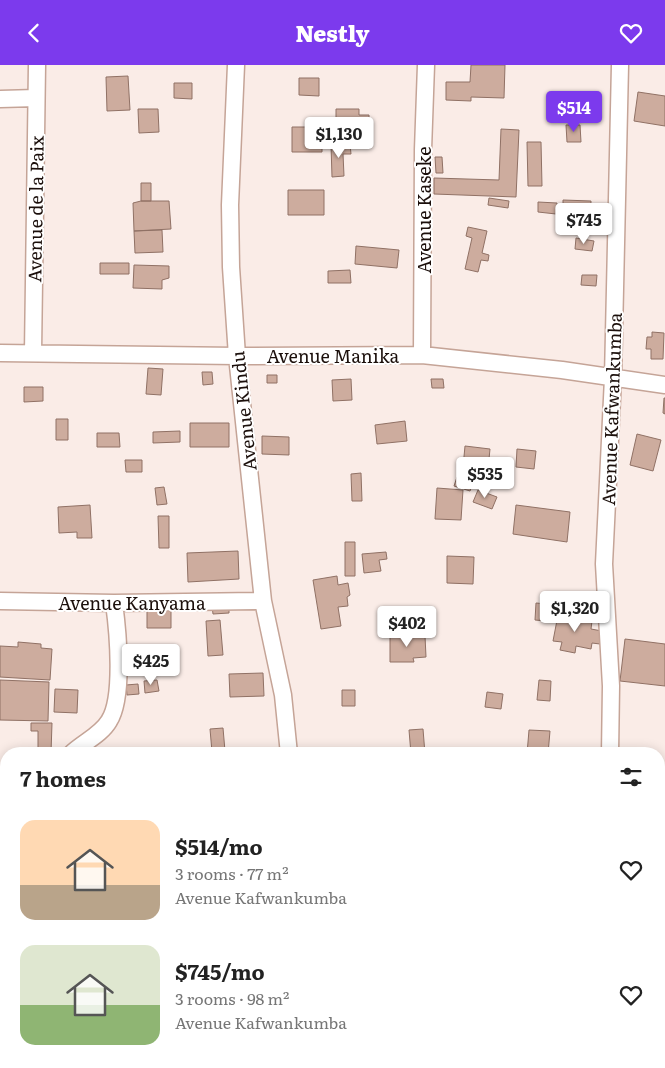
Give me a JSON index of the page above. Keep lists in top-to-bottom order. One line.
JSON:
{"streets":{"street":["Avenue de la Paix","Avenue Kaseke","Avenue Manika","Avenue Kafwankumba","Avenue Kindu","Avenue Kanyama"]},"crossings":[["Avenue de la Paix","Avenue Manika"],["Avenue Kaseke","Avenue Manika"],["Avenue Manika","Avenue Kafwankumba"],["Avenue Manika","Avenue Kindu"],["Avenue Kindu","Avenue Kanyama"]],"page":{"header":"Nestly","price":["$514","$1,130","$745","$535","$1,320","$402","$425"],"heading":"7 homes","list":[{"name":"$514/mo","note":"3 rooms · 77 m² · Avenue Kafwankumba"},{"name":"$745/mo","note":"3 rooms · 98 m² · Avenue Kafwankumba"}]}}
